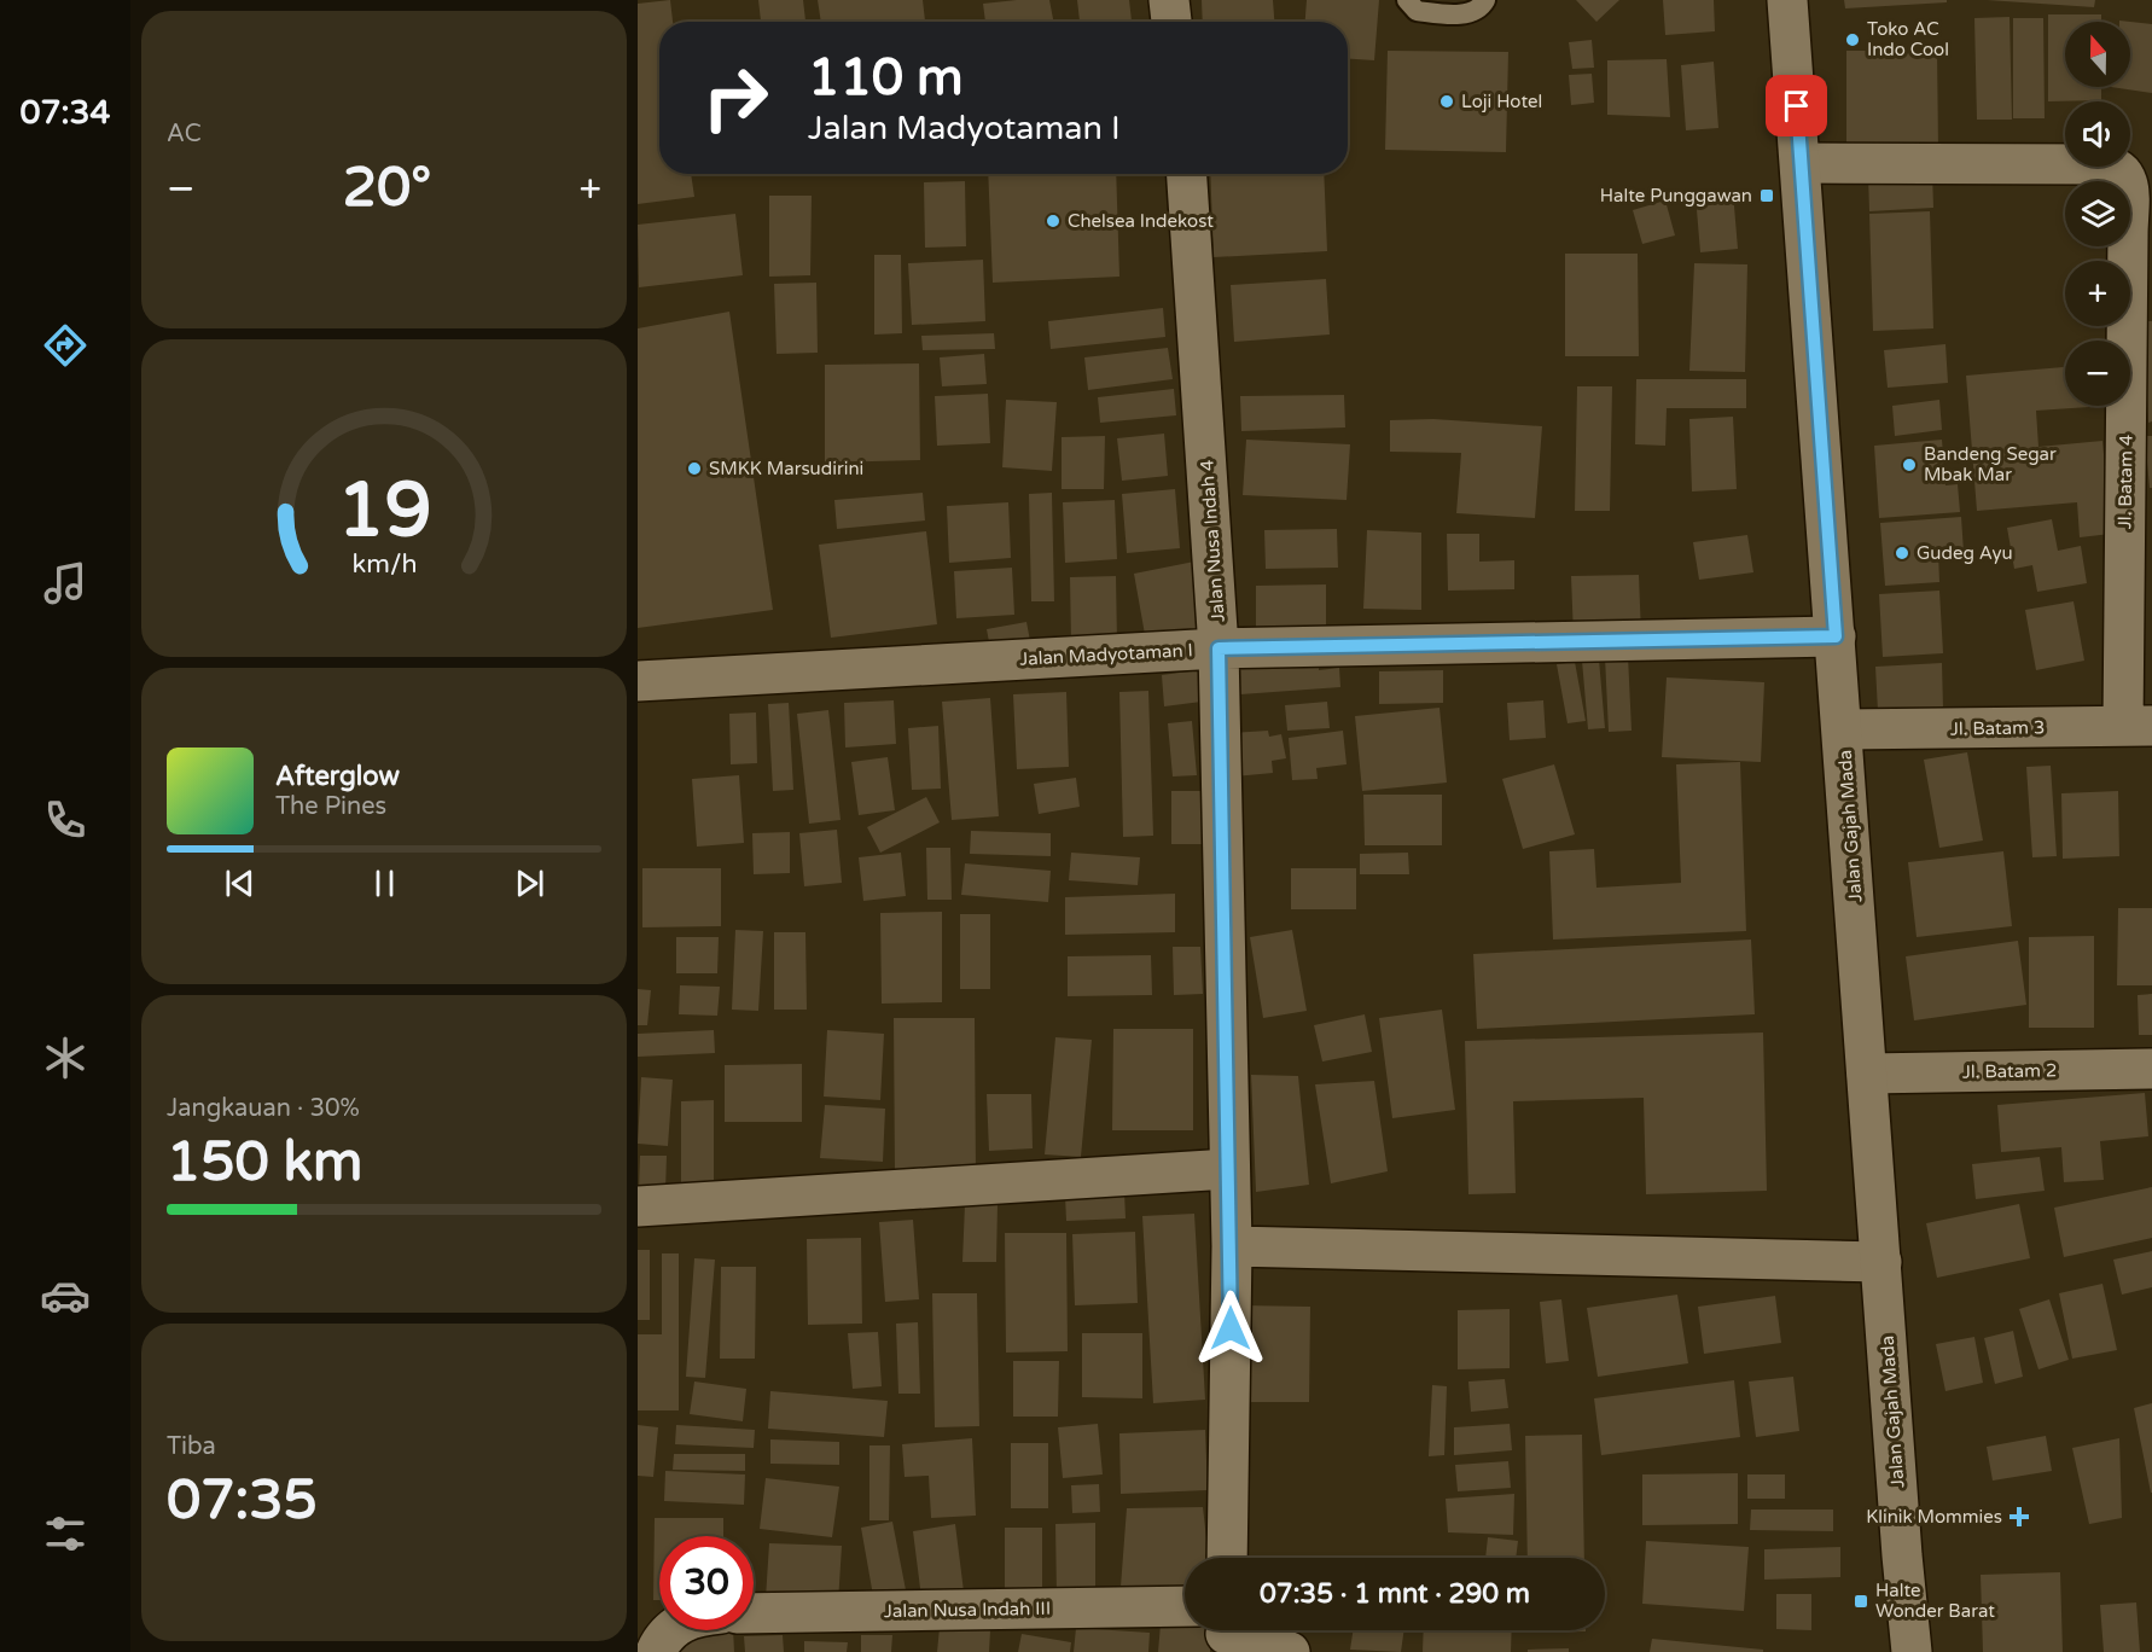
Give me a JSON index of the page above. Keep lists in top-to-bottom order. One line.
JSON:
{"streets":{"street":["Jl. Batam 4","Jalan Nusa Indah 4","Jalan Madyotaman I","Jl. Batam 3","Jalan Gajah Mada","Jl. Batam 2","Jalan Nusa Indah III"]},"crossings":[["Jl. Batam 4","Jl. Batam 3"],["Jl. Batam 4","Jalan Gajah Mada"],["Jalan Nusa Indah 4","Jalan Madyotaman I"],["Jalan Madyotaman I","Jalan Gajah Mada"],["Jl. Batam 3","Jalan Gajah Mada"],["Jalan Gajah Mada","Jl. Batam 2"]],"places":{"other":["Toko AC Indo Cool","Loji Hotel","Chelsea Indekost","Bandeng Segar Mbak Mar","SMKK Marsudirini","Gudeg Ayu"],"transit":["Halte Punggawan","Halte Wonder Barat"],"health":["Klinik Mommies"]},"north":"top","page":{"tabs":"07:34","tile":["AC",["Jangkauan · 30%","150 km"],["Tiba","07:35"]],"map_buttons":["+","−"],"turn":["110 m","Jalan Madyotaman I"],"heat":["−","20°","+"],"song":["Afterglow","The Pines"],"limit":"30","trip":"07:35 · 1 mnt · 290 m","gauge":["19","km/h"]}}
